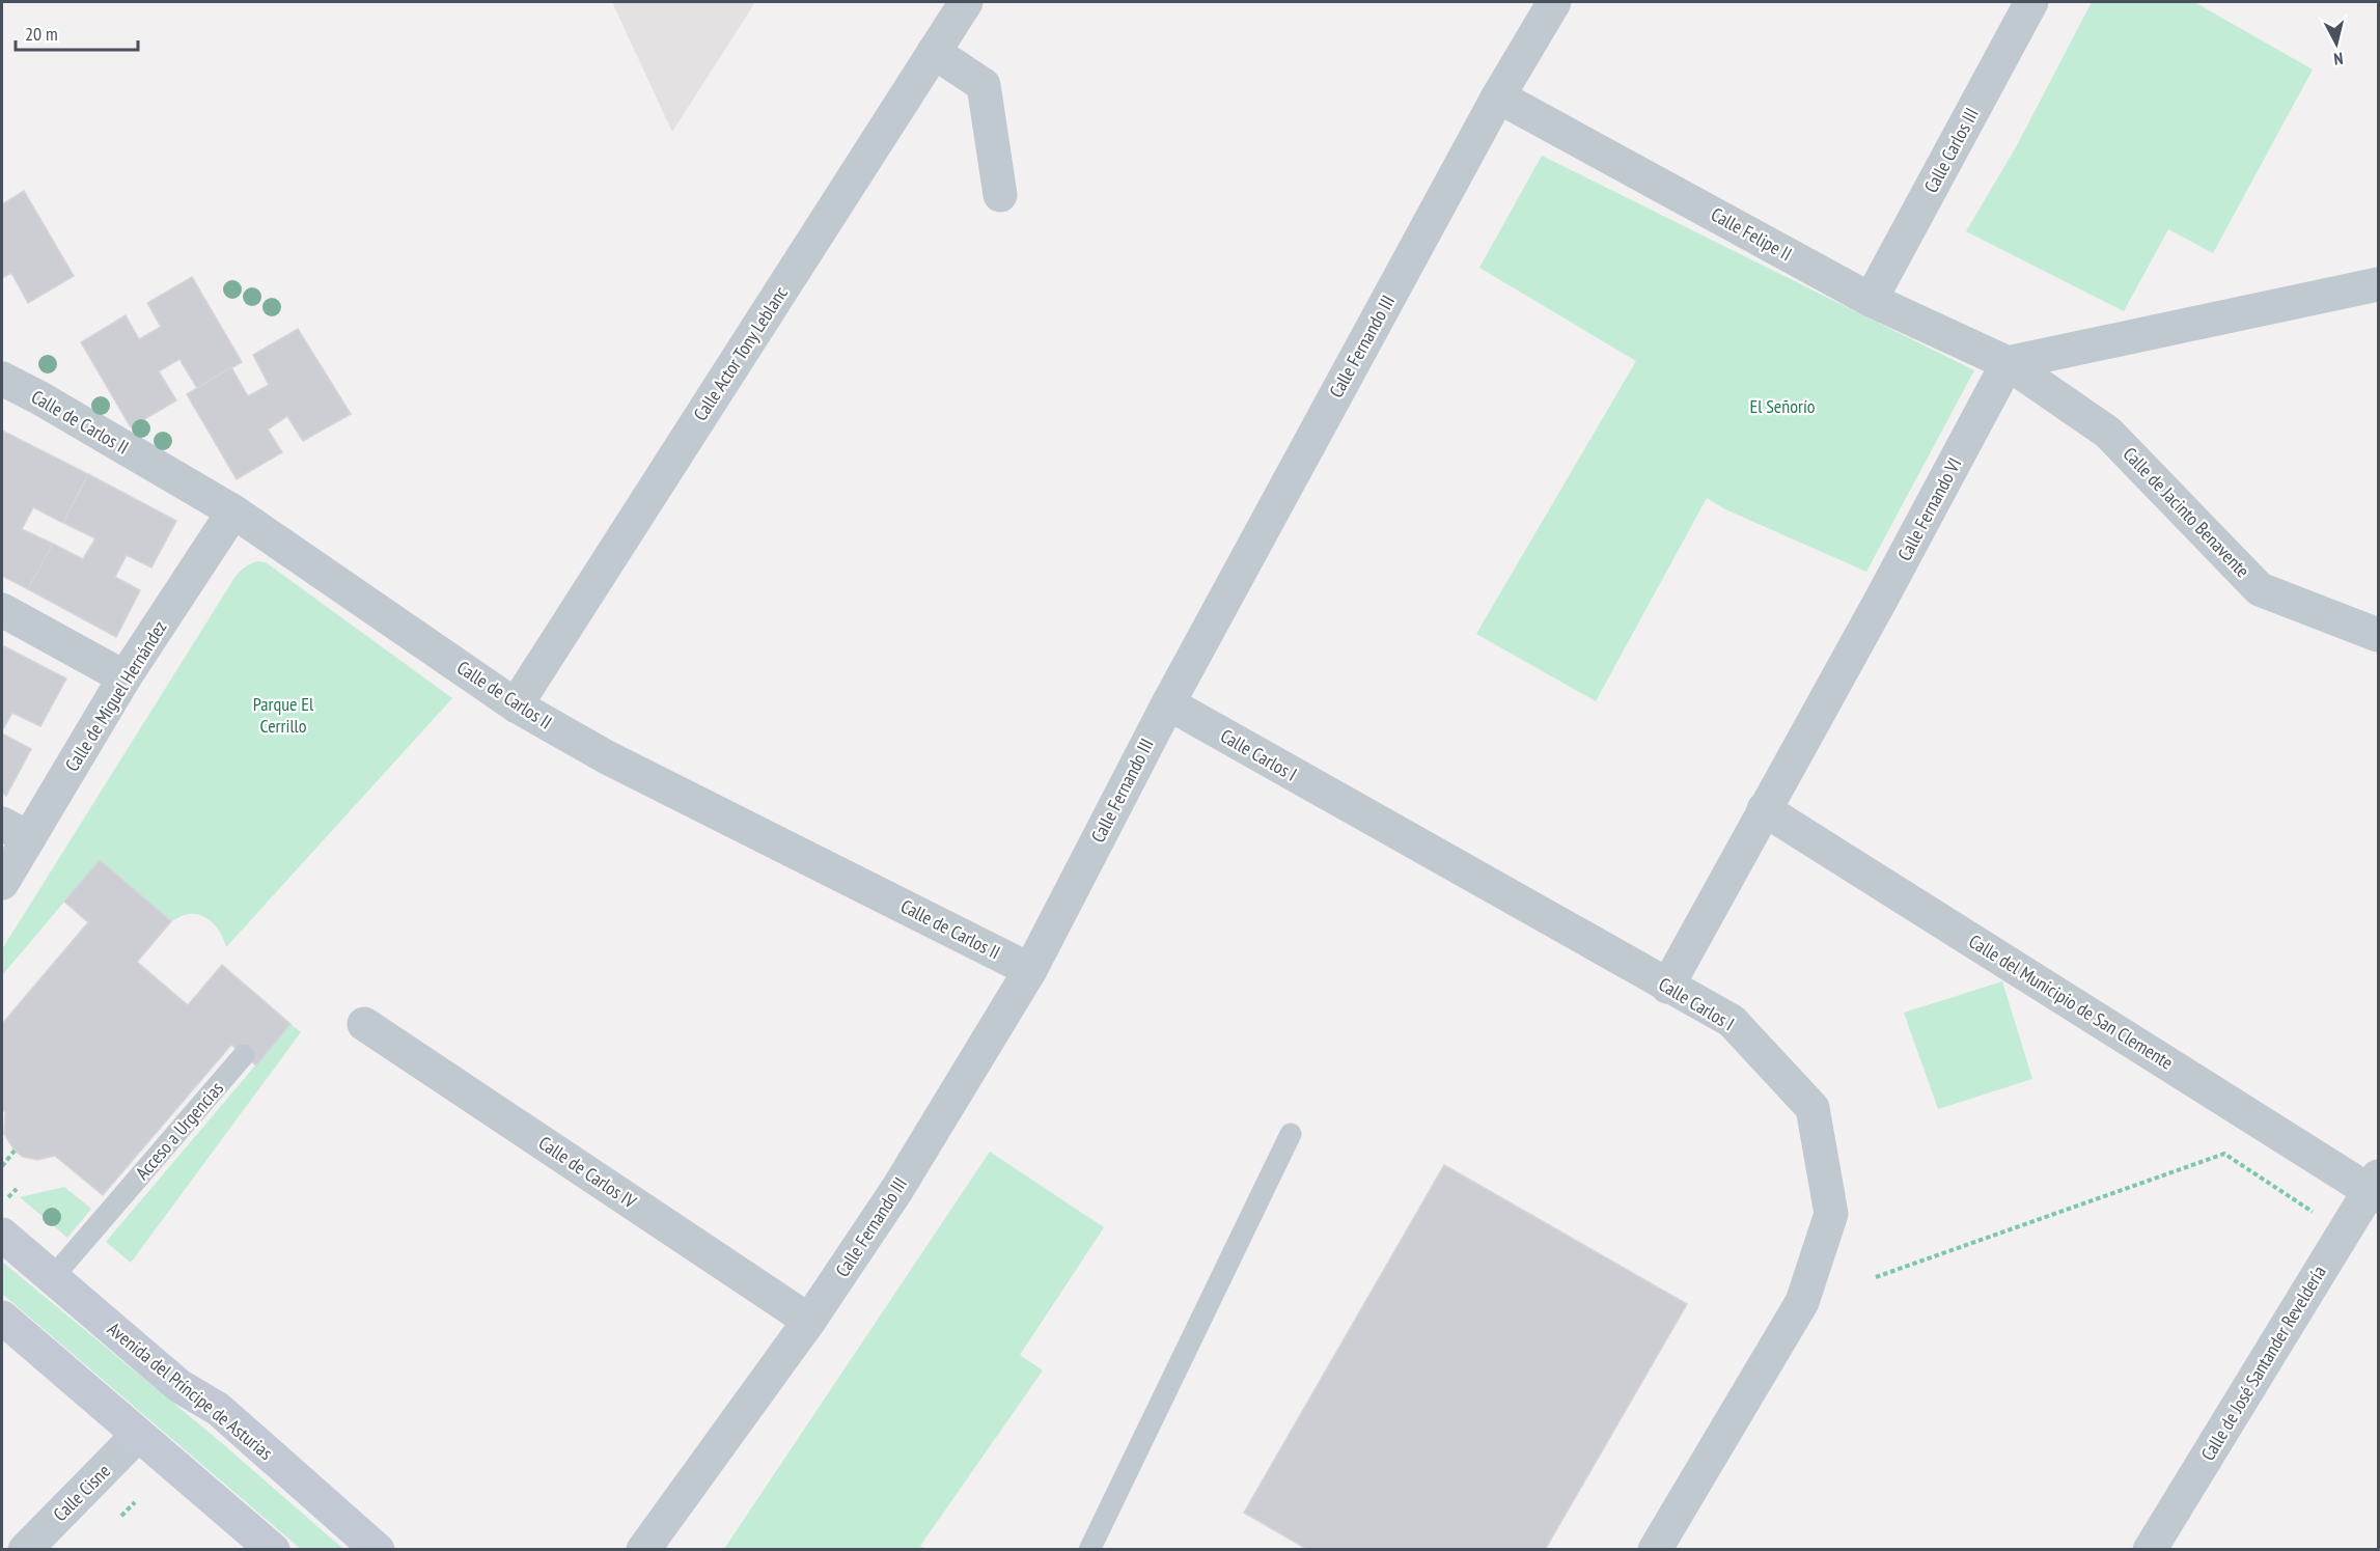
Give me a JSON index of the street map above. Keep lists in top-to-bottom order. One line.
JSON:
{"streets":{"street":["Calle Carlos III","Calle Felipe II","Calle Fernando III","Calle Actor Tony Leblanc","Calle de Carlos II","Calle Fernando VI","Calle de Jacinto Benavente","Calle de Miguel Hernández","Calle Carlos I","Calle del Municipio de San Clemente","Calle de Carlos IV","Calle de José Santander Reveldería","Avenida del Príncipe de Asturias","Calle Cisne"],"lane":["Acceso a Urgencias"]},"crossings":[["Calle Carlos III","Calle Felipe II"],["Calle Felipe II","Calle Fernando III"],["Calle Felipe II","Calle Fernando VI"],["Calle Felipe II","Calle de Jacinto Benavente"],["Calle Fernando III","Calle de Carlos II"],["Calle Fernando III","Calle Carlos I"],["Calle Fernando III","Calle de Carlos IV"],["Calle Actor Tony Leblanc","Calle de Carlos II"],["Calle de Carlos II","Calle de Miguel Hernández"],["Calle Fernando VI","Calle de Jacinto Benavente"],["Calle Fernando VI","Calle Carlos I"],["Calle Fernando VI","Calle del Municipio de San Clemente"],["Calle del Municipio de San Clemente","Calle de José Santander Reveldería"],["Acceso a Urgencias","Avenida del Príncipe de Asturias"]],"parks":["El Señorío","Parque El Cerrillo"],"scale_bar":"20 m","north":"bottom"}
